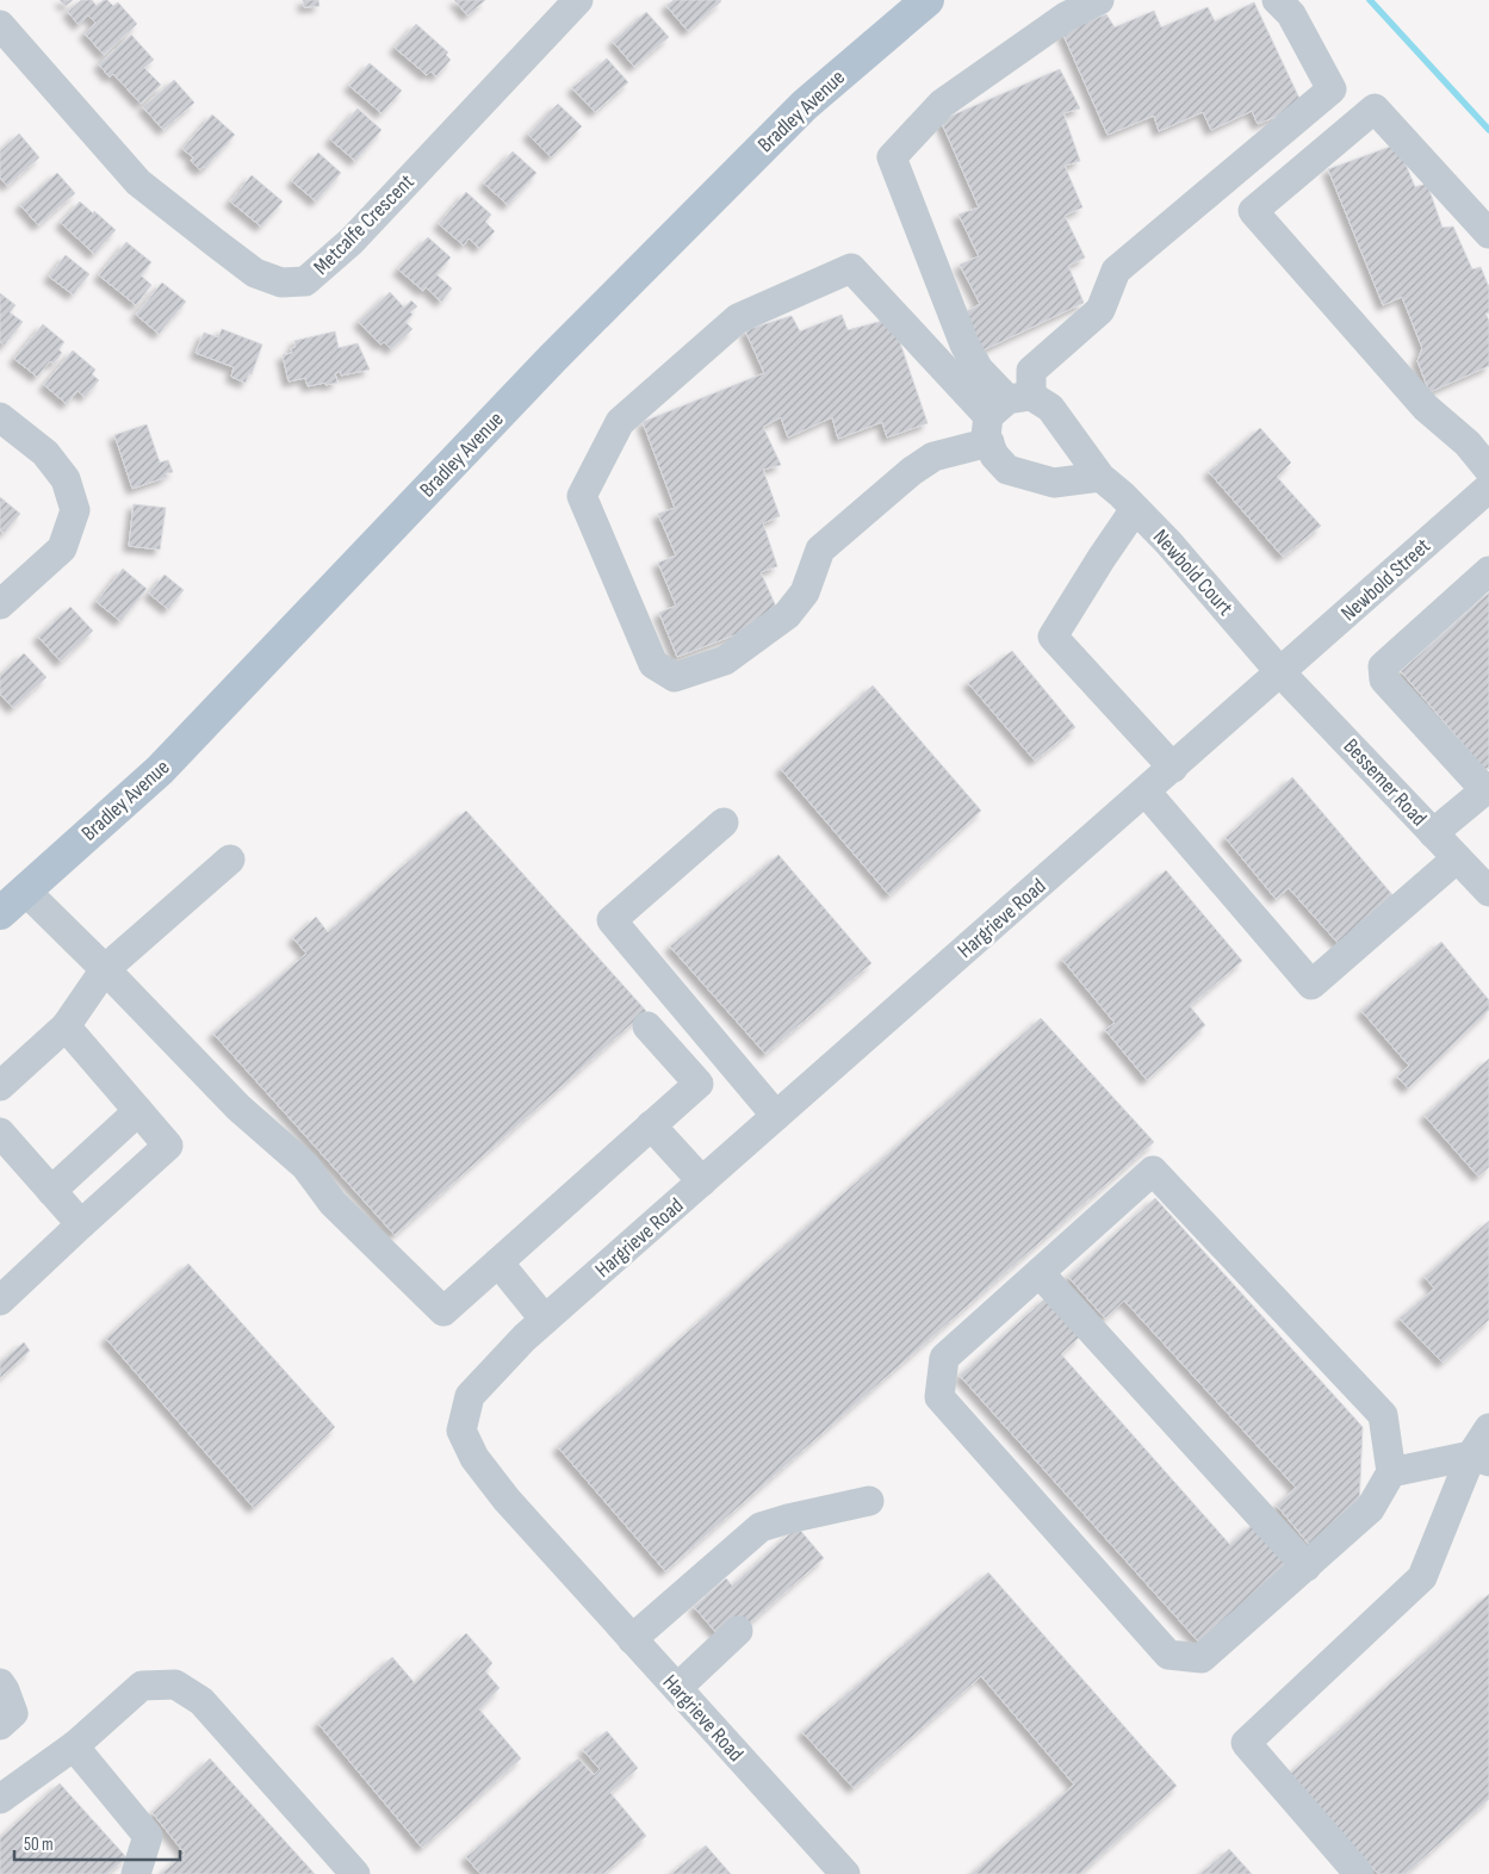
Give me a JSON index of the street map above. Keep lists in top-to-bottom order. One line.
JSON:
{"streets":{"main road":["Bradley Avenue"],"street":["Metcalfe Crescent","Newbold Court","Newbold Street","Bessemer Road","Hargrieve Road"]},"crossings":[["Newbold Court","Newbold Street"],["Newbold Court","Bessemer Road"],["Newbold Court","Hargrieve Road"],["Newbold Street","Bessemer Road"],["Newbold Street","Hargrieve Road"],["Bessemer Road","Hargrieve Road"]],"scale_bar":"50 m"}
